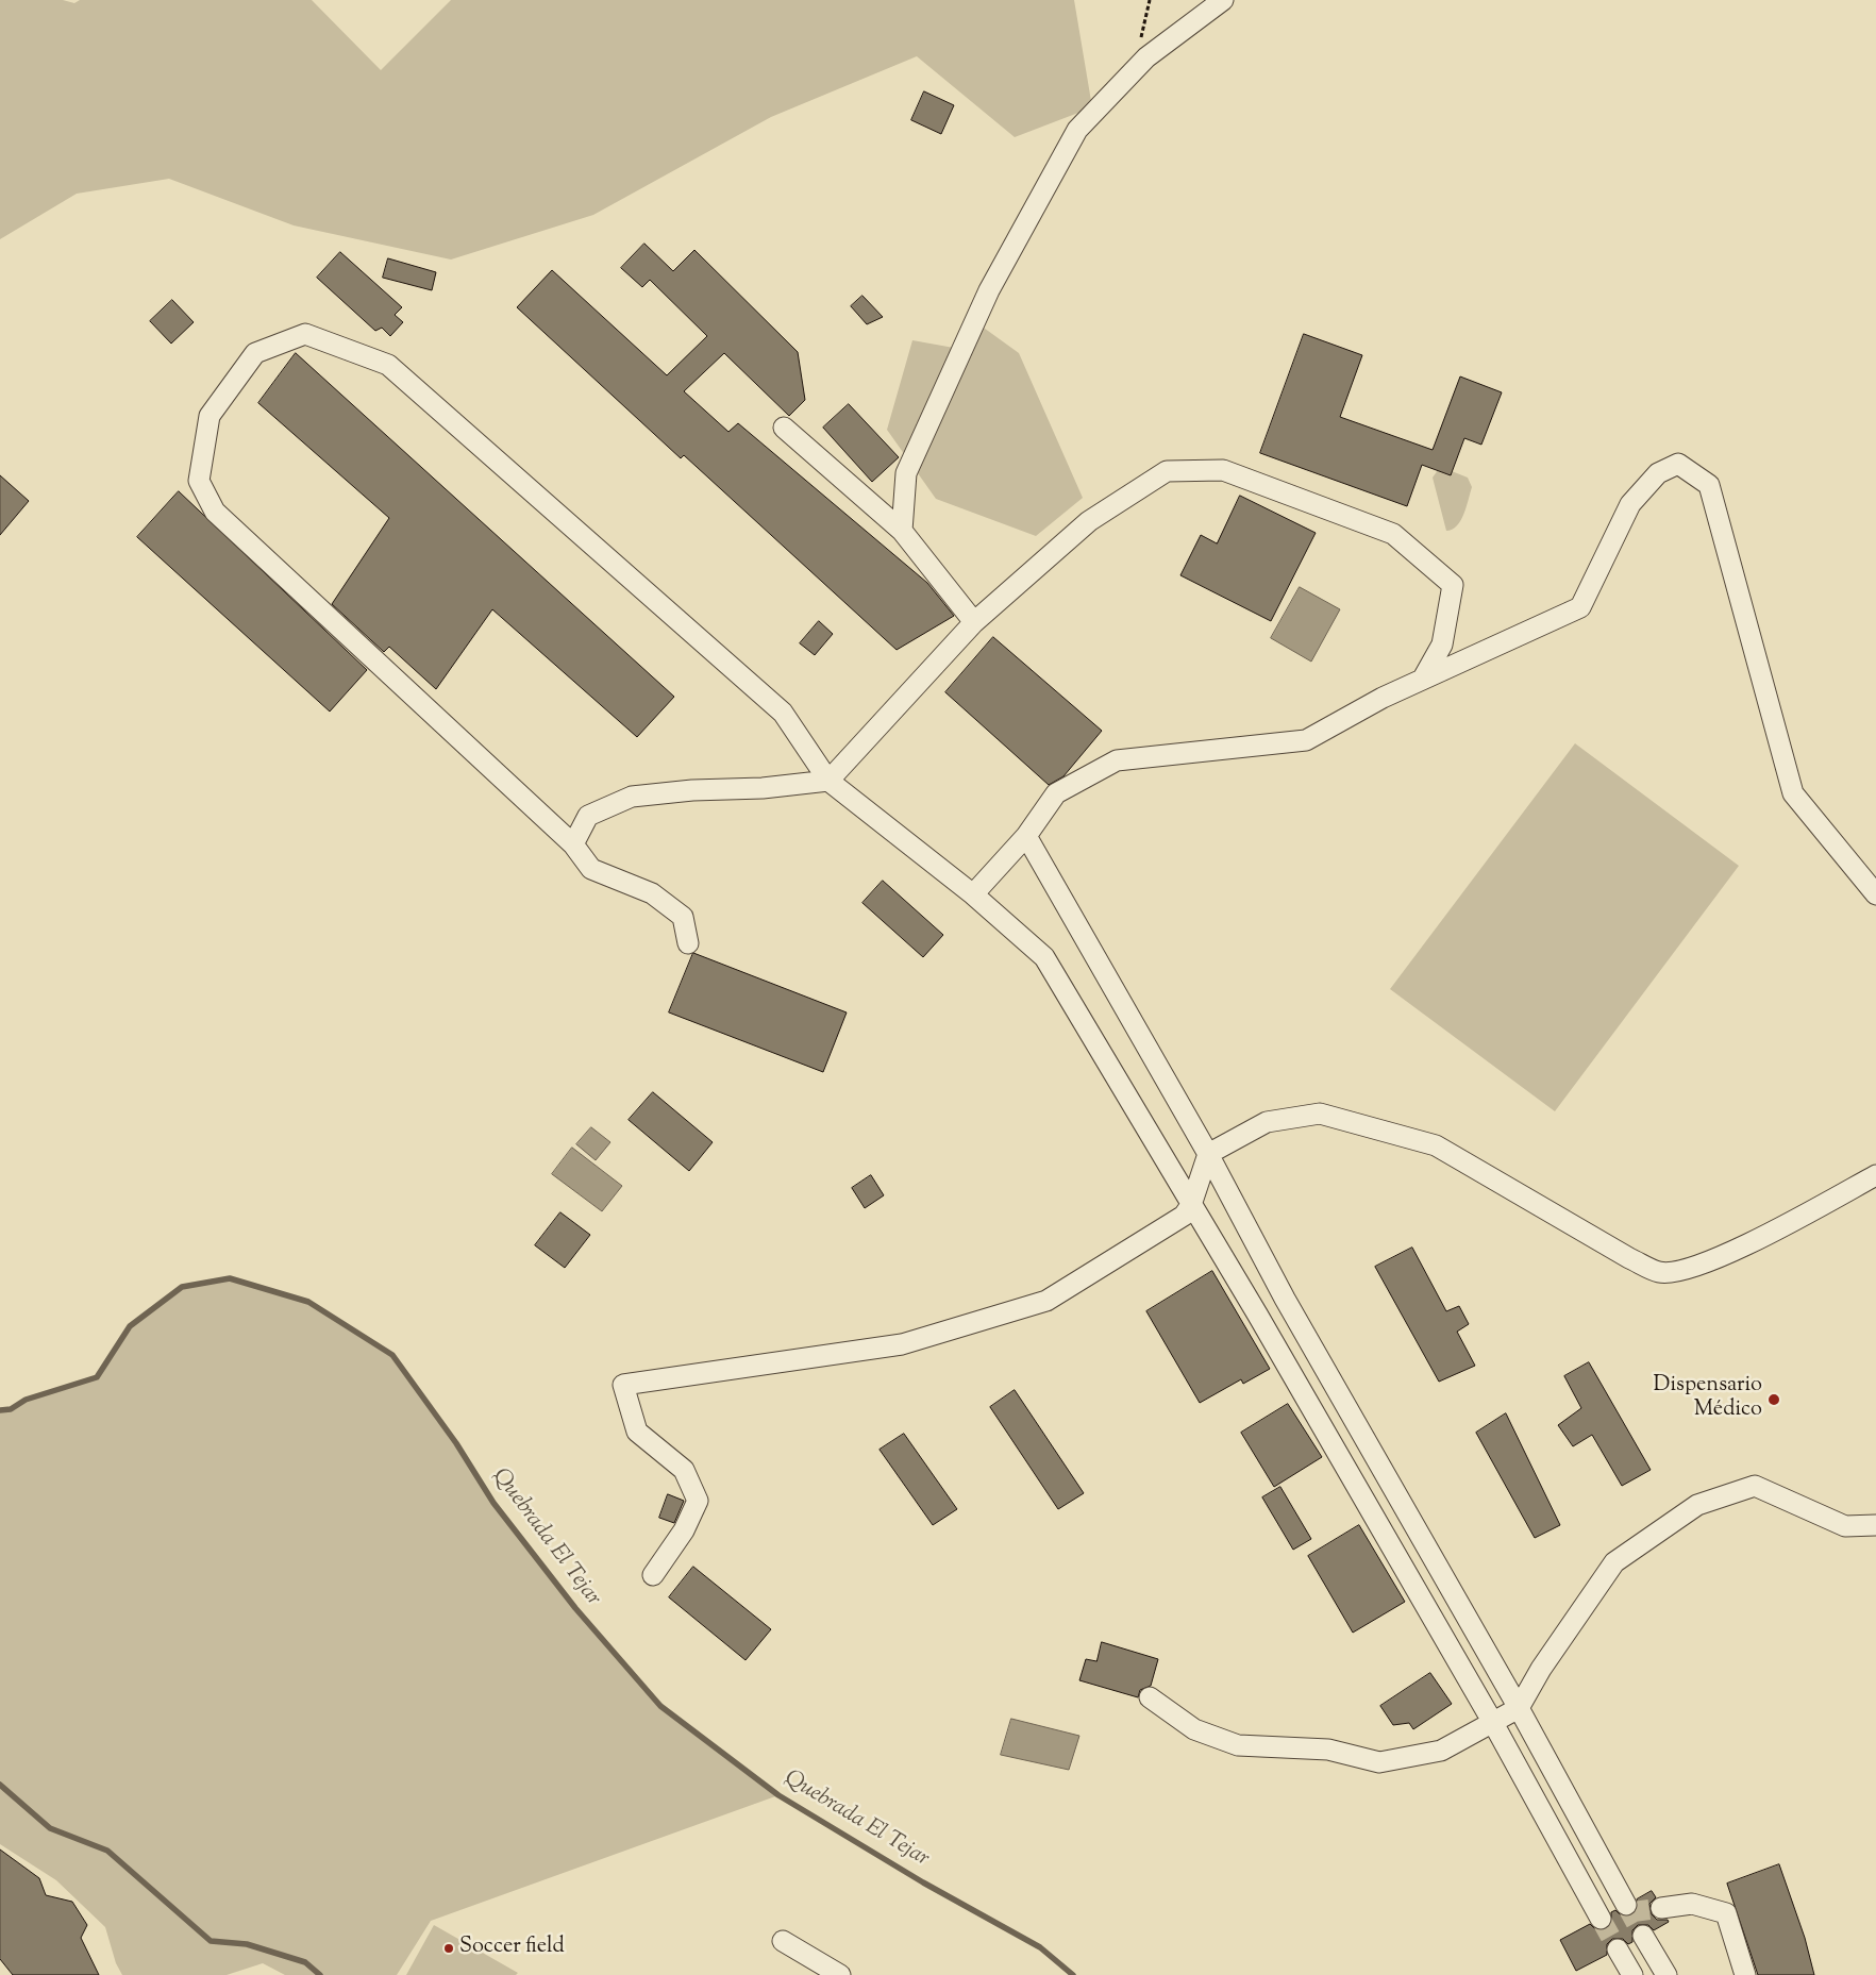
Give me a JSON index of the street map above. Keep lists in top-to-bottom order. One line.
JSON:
{"water":["Quebrada El Tejar"],"places":["Dispensario Médico","Soccer field"]}
